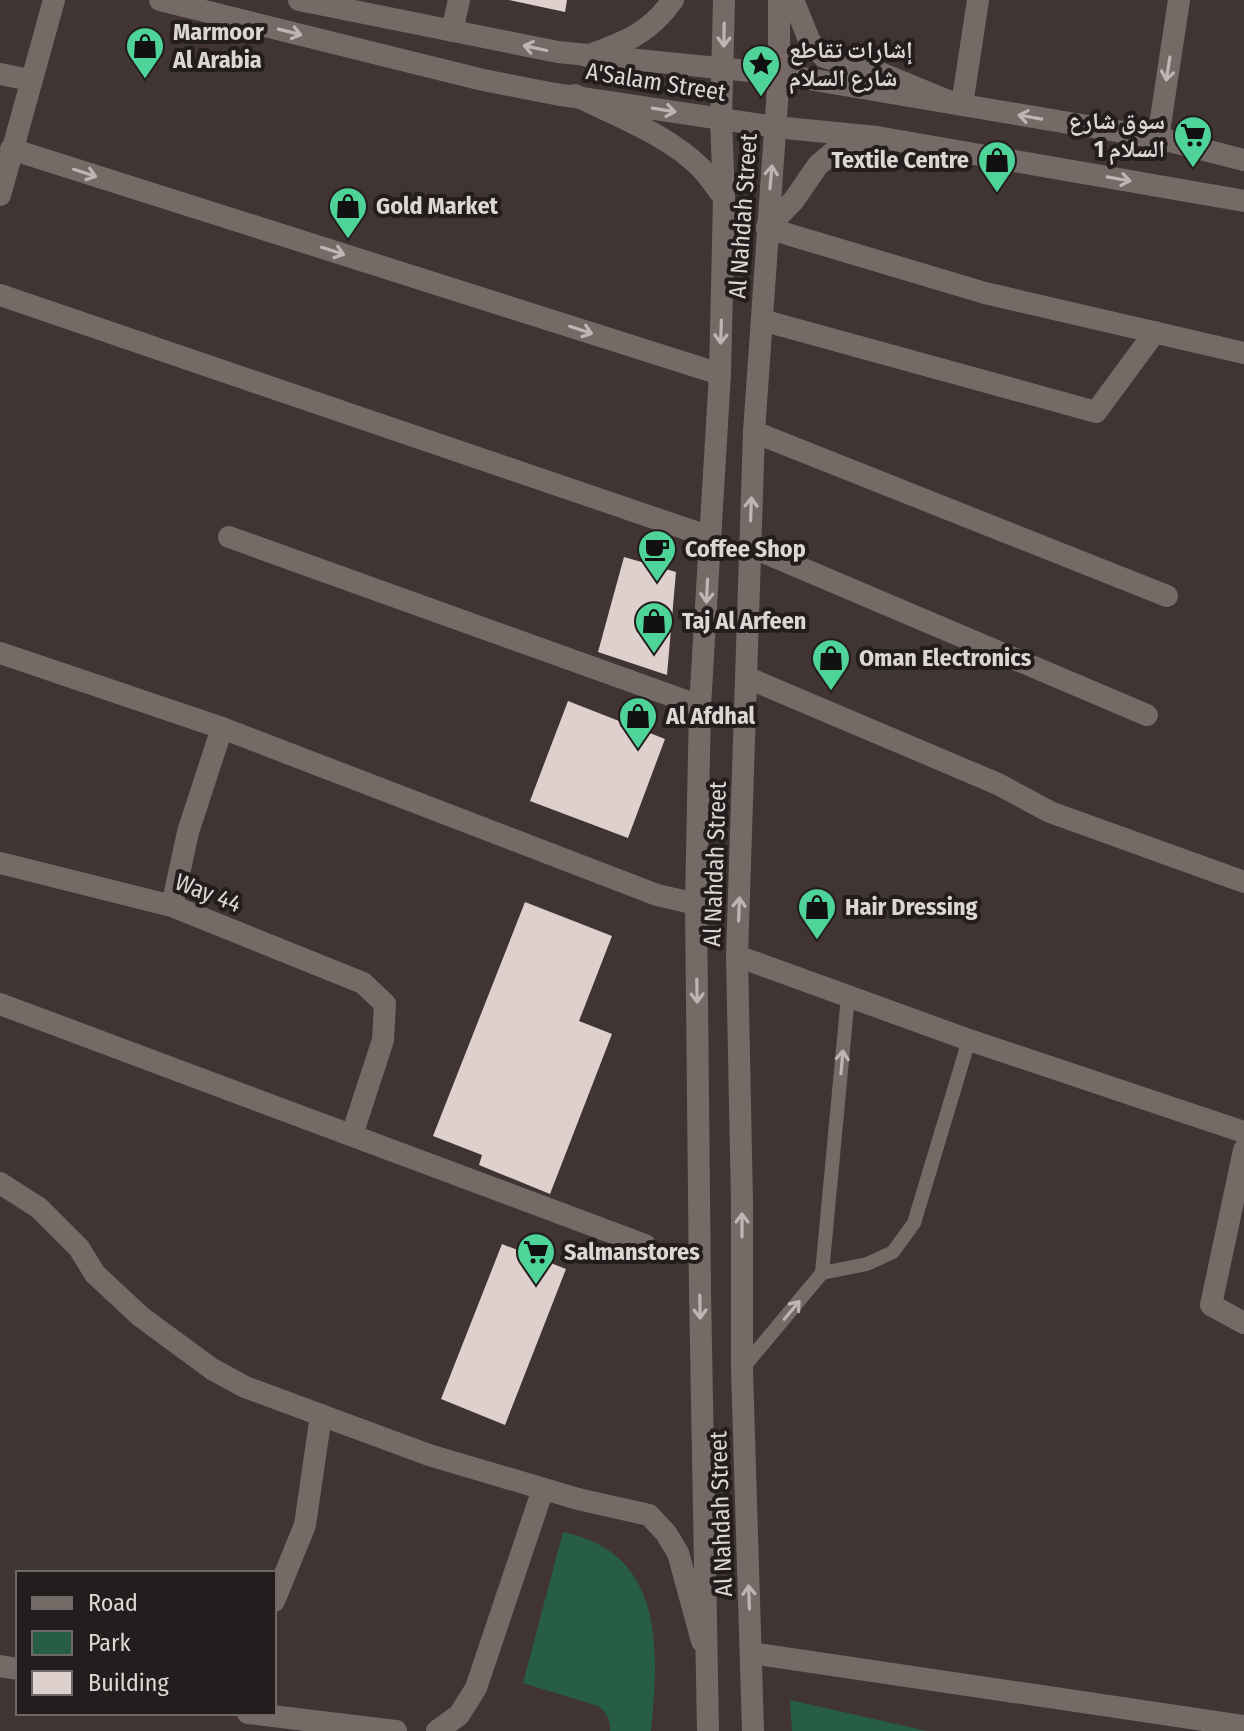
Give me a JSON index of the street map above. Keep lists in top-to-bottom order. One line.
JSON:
{"streets":{"street":["A'Salam Street","Al Nahdah Street","Way 44"]},"crossings":[["A'Salam Street","Al Nahdah Street"]],"places":{"shop":["Marmoor Al Arabia","Textile Centre","Gold Market","Taj Al Arfeen","Oman Electronics","Al Afdhal","Hair Dressing"],"place":["إشارات تقاطع شارع السلام"],"supermarket":["سوق شارع السلام 1","Salmanstores"],"cafe":["Coffee Shop"]},"legend":["Road","Park","Building"]}
